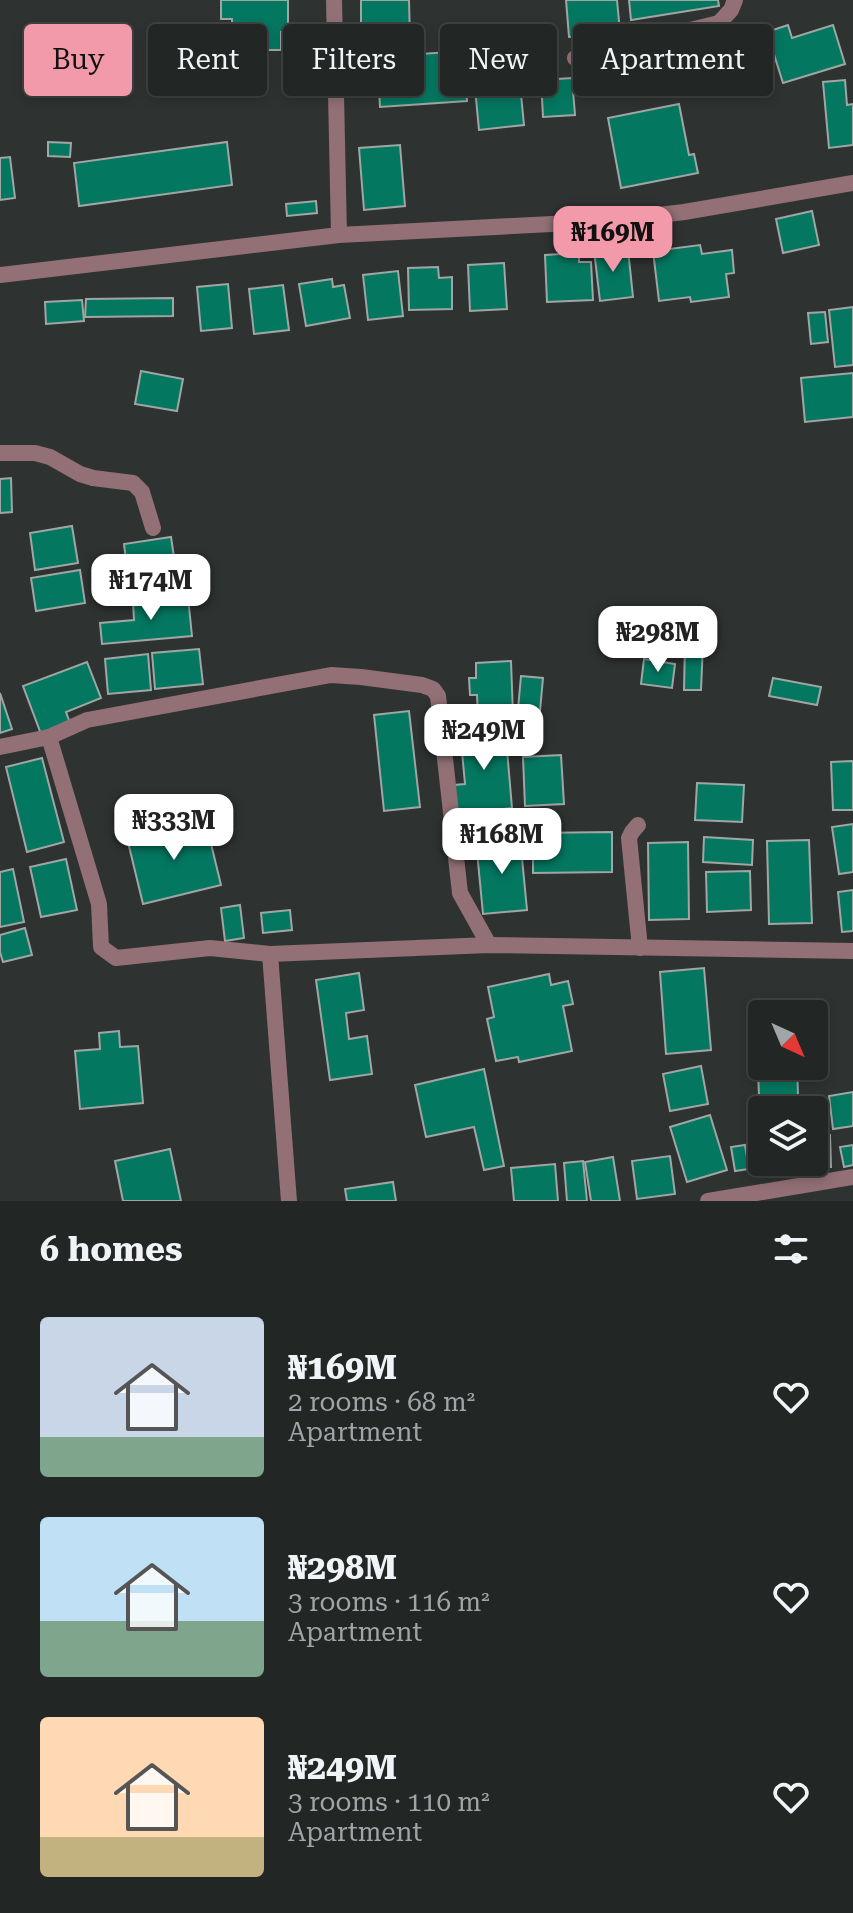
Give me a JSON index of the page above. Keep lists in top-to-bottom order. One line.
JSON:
{"north":"bottom right","page":{"chip":["Buy","Rent","Filters","New","Apartment"],"price":["₦169M","₦174M","₦298M","₦249M","₦333M","₦168M"],"heading":"6 homes","list":[{"name":"₦169M","note":"2 rooms · 68 m² · Apartment"},{"name":"₦298M","note":"3 rooms · 116 m² · Apartment"},{"name":"₦249M","note":"3 rooms · 110 m² · Apartment"}]}}
